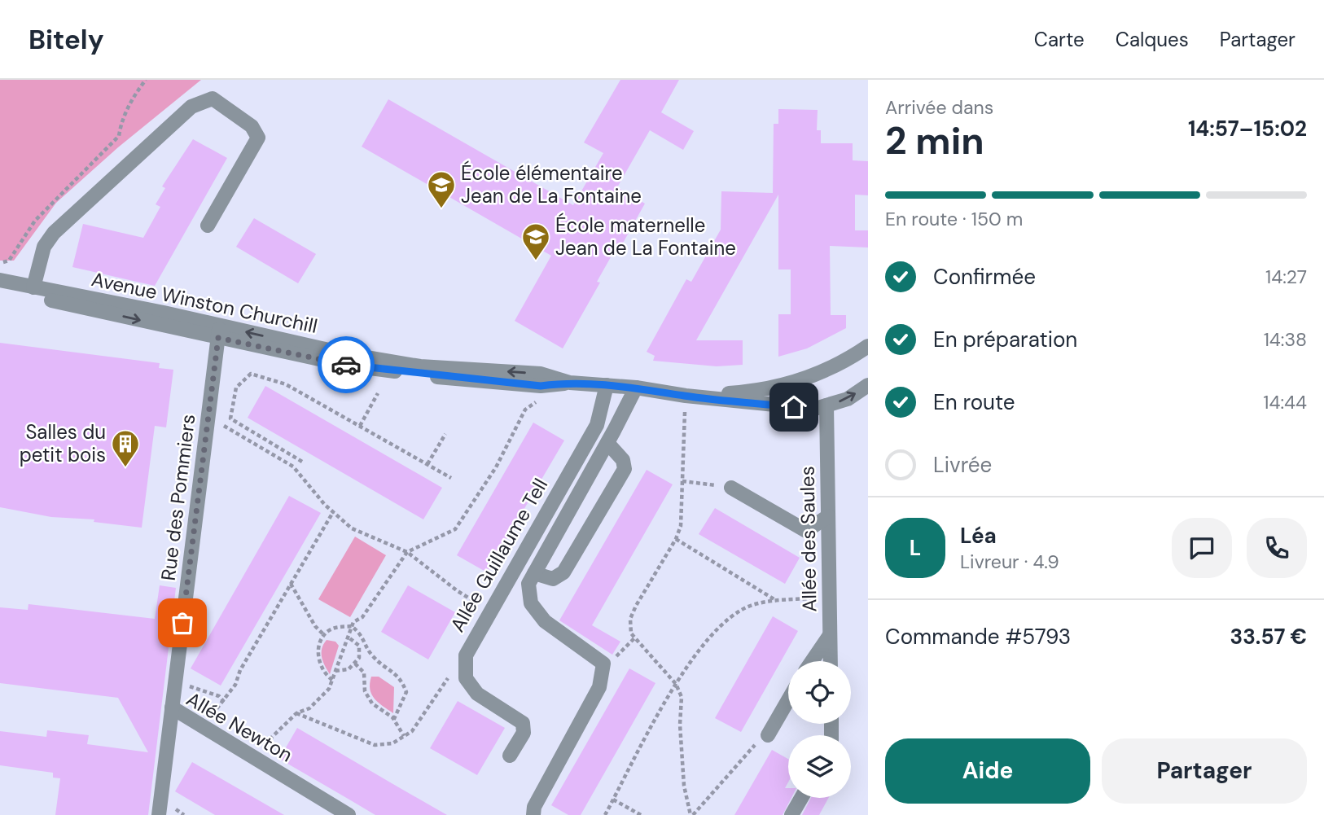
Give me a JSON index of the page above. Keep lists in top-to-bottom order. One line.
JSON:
{"streets":{"street":["Avenue Winston Churchill","Rue des Pommiers","Allée des Saules","Allée Guillaume Tell","Allée Newton"]},"crossings":[["Avenue Winston Churchill","Rue des Pommiers"],["Avenue Winston Churchill","Allée des Saules"],["Avenue Winston Churchill","Allée Guillaume Tell"],["Rue des Pommiers","Allée Newton"]],"places":{"school or university":["École élémentaire Jean de La Fontaine","École maternelle Jean de La Fontaine"],"building":["Salles du petit bois"]},"page":{"header":"Bitely","nav":["Carte","Calques","Partager"],"heading":["2 min","Arrivée dans","14:57–15:02"],"panel":["Léa","Livreur · 4.9","Commande #5793","33.57 €"],"bar":"En route · 150 m","list":[["Confirmée","14:27"],["En préparation","14:38"],["En route","14:44"],"Livrée"],"round":"L","buttons":["Aide","Partager"]}}
